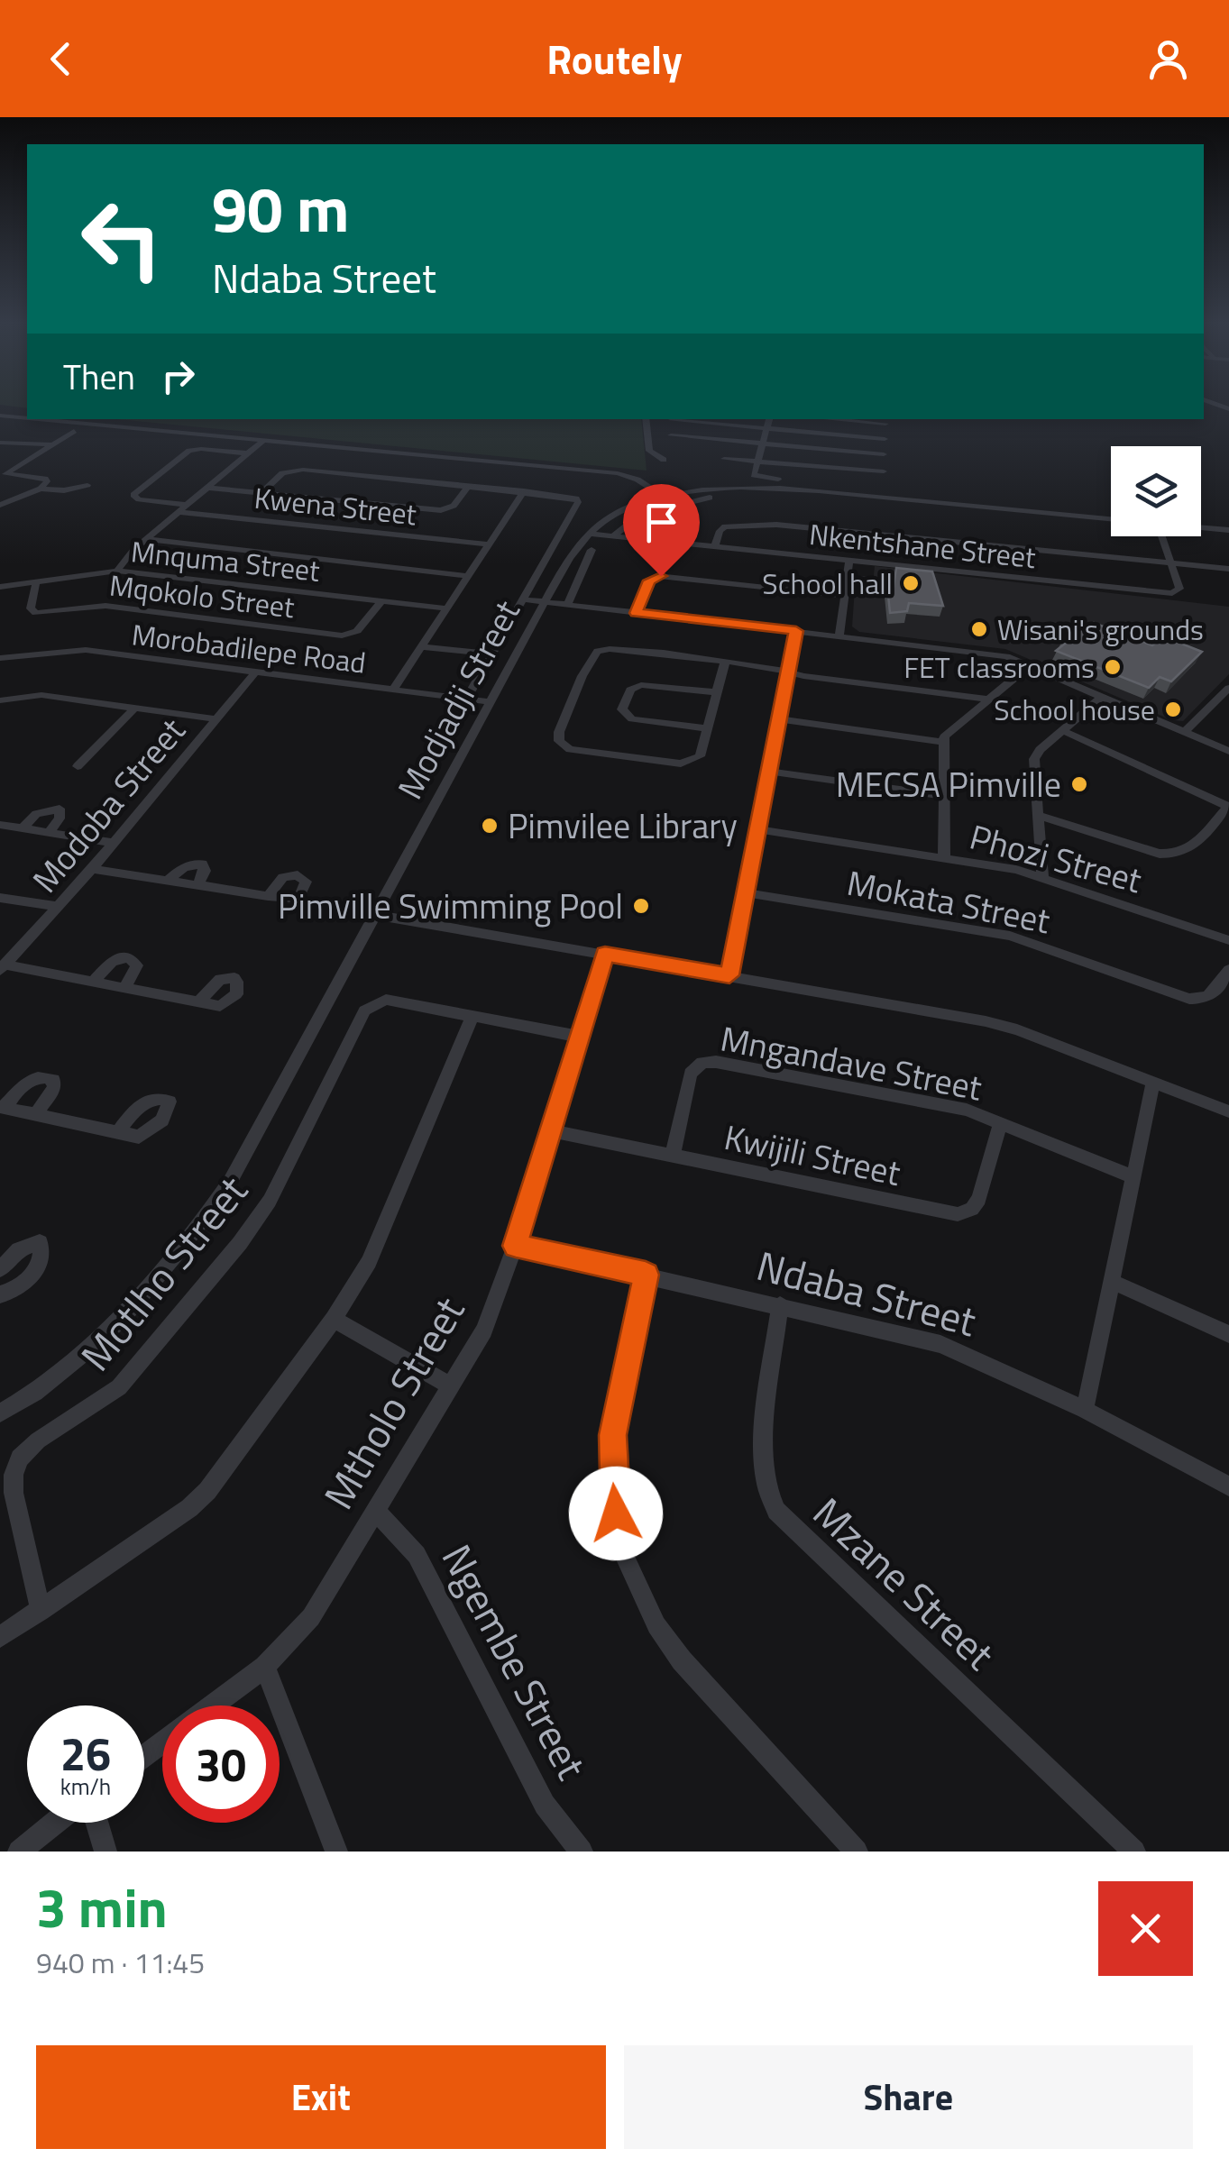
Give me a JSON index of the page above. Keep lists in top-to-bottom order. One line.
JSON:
{"streets":{"street":["Kwena Street","Nkentshane Street","Mnquma Street","Mqokolo Street","Morobadilepe Road","Modjadji Street","Modoba Street","Phozi Street","Mokata Street","Mngandave Street","Kwijili Street","Motlho Street","Ndaba Street","Mtholo Street","Mzane Street","Ngembe Street"]},"crossings":[["Nkentshane Street","Modjadji Street"],["Mnquma Street","Mqokolo Street"],["Morobadilepe Road","Modjadji Street"],["Morobadilepe Road","Modoba Street"],["Mngandave Street","Kwijili Street"],["Kwijili Street","Mtholo Street"],["Motlho Street","Mtholo Street"],["Ndaba Street","Mtholo Street"],["Ndaba Street","Mzane Street"],["Mtholo Street","Ngembe Street"]],"places":["School hall","Wisani's grounds","FET classrooms","School house","MECSA Pimville","Pimvilee Library","Pimville Swimming Pool"],"page":{"header":"Routely","turn":["90 m","Ndaba Street"],"then":"Then","speed":"26 km/h","limit":"30","heading":["3 min","940 m · 11:45"],"buttons":["Exit","Share"]}}
